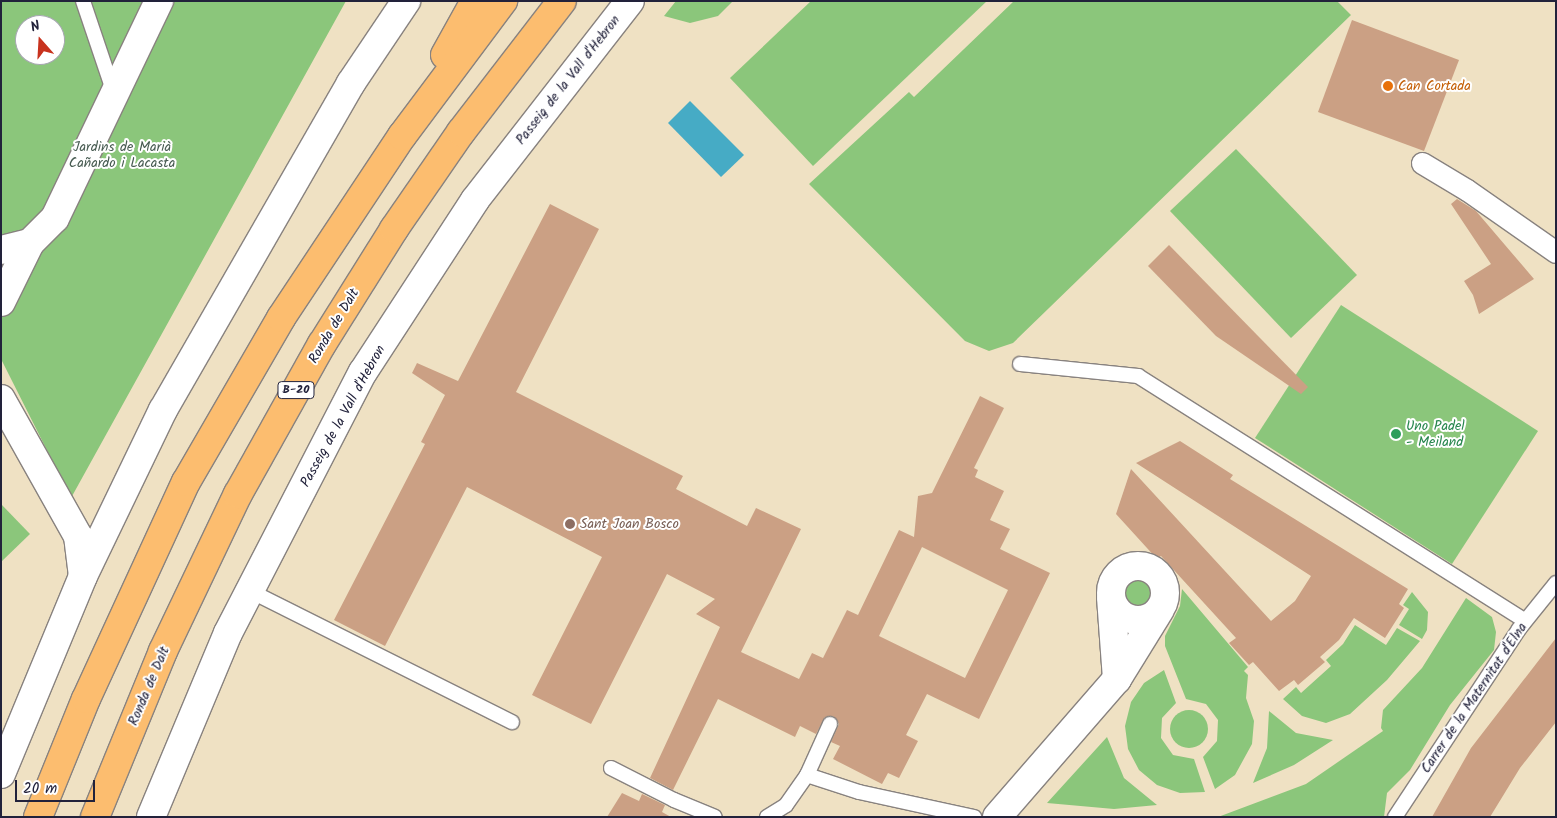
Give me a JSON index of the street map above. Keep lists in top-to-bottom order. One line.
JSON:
{"streets":{"highway":["Ronda de Dalt","B-20"],"street":["Passeig de la Vall d'Hebron"],"lane":["Carrer de la Maternitat d'Elna"]},"parks":["Jardins de Marià Cañardo i Lacasta"],"places":["Can Cortada","Uno Padel - Meiland","Sant Joan Bosco"],"scale_bar":"20 m","north":"top"}
